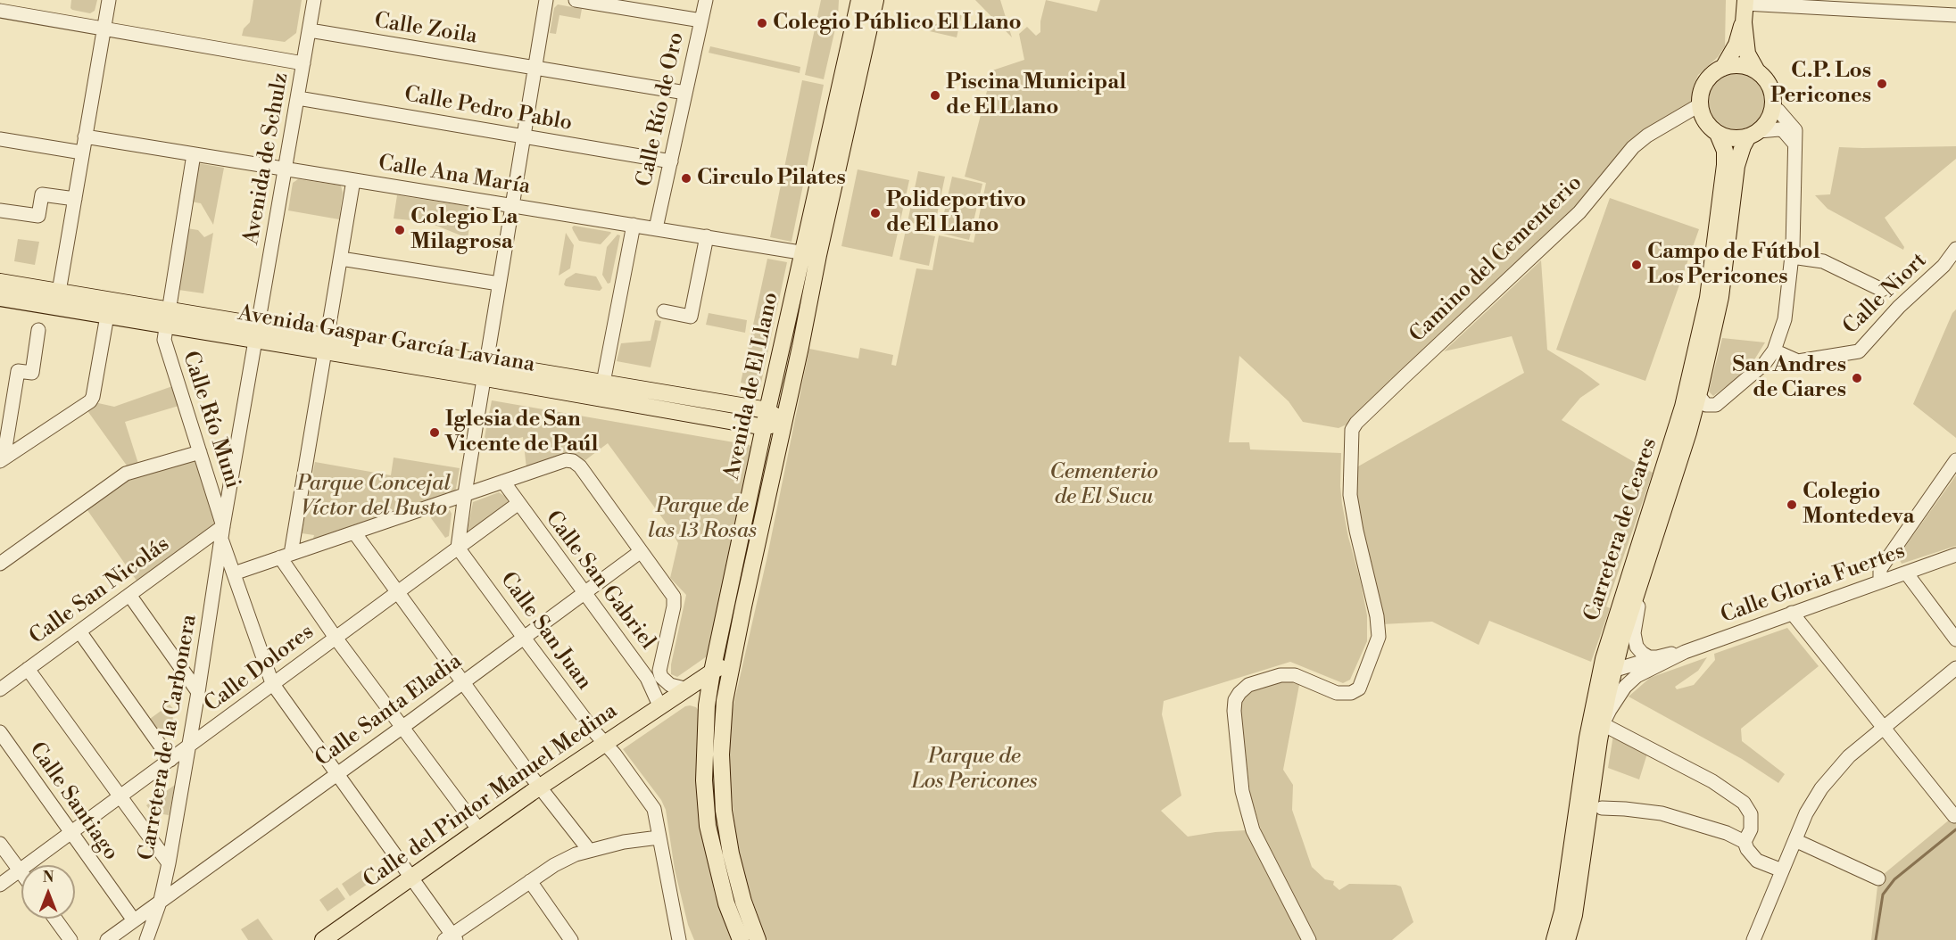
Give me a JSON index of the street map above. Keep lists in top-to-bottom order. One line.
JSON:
{"streets":{"main road":["Avenida Gaspar García Laviana","Avenida de El Llano","Carretera de Ceares","Calle del Pintor Manuel Medina"],"street":["Calle Zoila","Calle Pedro Pablo","Calle Río de Oro","Avenida de Schulz","Calle Ana María","Camino del Cementerio","Calle Niort","Calle Río Muni","Calle San Gabriel","Calle Gloria Fuertes","Calle San Nicolás","Calle San Juan","Calle Dolores","Calle Santa Eladia","Carretera de la Carbonera","Calle Santiago"]},"crossings":[["Calle Zoila","Calle Río de Oro"],["Calle Zoila","Avenida de Schulz"],["Calle Pedro Pablo","Calle Río de Oro"],["Calle Pedro Pablo","Avenida de Schulz"],["Calle Río de Oro","Calle Ana María"],["Avenida de Schulz","Calle Ana María"],["Avenida de Schulz","Avenida Gaspar García Laviana"],["Avenida de Schulz","Calle Río Muni"],["Avenida de Schulz","Calle San Nicolás"],["Avenida de Schulz","Carretera de la Carbonera"],["Calle Ana María","Avenida de El Llano"],["Calle Ana María","Calle Río Muni"],["Camino del Cementerio","Carretera de Ceares"],["Avenida Gaspar García Laviana","Avenida de El Llano"],["Avenida Gaspar García Laviana","Calle Río Muni"],["Avenida de El Llano","Calle del Pintor Manuel Medina"],["Calle Río Muni","Calle San Nicolás"],["Calle Río Muni","Calle Dolores"],["Calle Río Muni","Calle Santa Eladia"],["Calle Río Muni","Carretera de la Carbonera"],["Calle Río Muni","Calle del Pintor Manuel Medina"],["Carretera de Ceares","Calle Gloria Fuertes"],["Calle San Gabriel","Calle Dolores"],["Calle San Gabriel","Calle Santa Eladia"],["Calle San Gabriel","Calle del Pintor Manuel Medina"],["Calle San Nicolás","Carretera de la Carbonera"],["Calle San Juan","Calle Dolores"],["Calle San Juan","Calle Santa Eladia"],["Calle San Juan","Calle del Pintor Manuel Medina"],["Calle Dolores","Carretera de la Carbonera"],["Calle Dolores","Calle Santiago"],["Calle Santa Eladia","Carretera de la Carbonera"],["Calle Santa Eladia","Calle Santiago"]],"parks":["Cementerio de El Sucu","Parque Concejal Víctor del Busto","Parque de las 13 Rosas","Parque de Los Pericones"],"places":["Colegio Público El Llano","C.P. Los Pericones","Piscina Municipal de El Llano","Circulo Pilates","Polideportivo de El Llano","Colegio La Milagrosa","Campo de Fútbol Los Pericones","San Andres de Ciares","Iglesia de San Vicente de Paúl","Colegio Montedeva"],"north":"top"}
